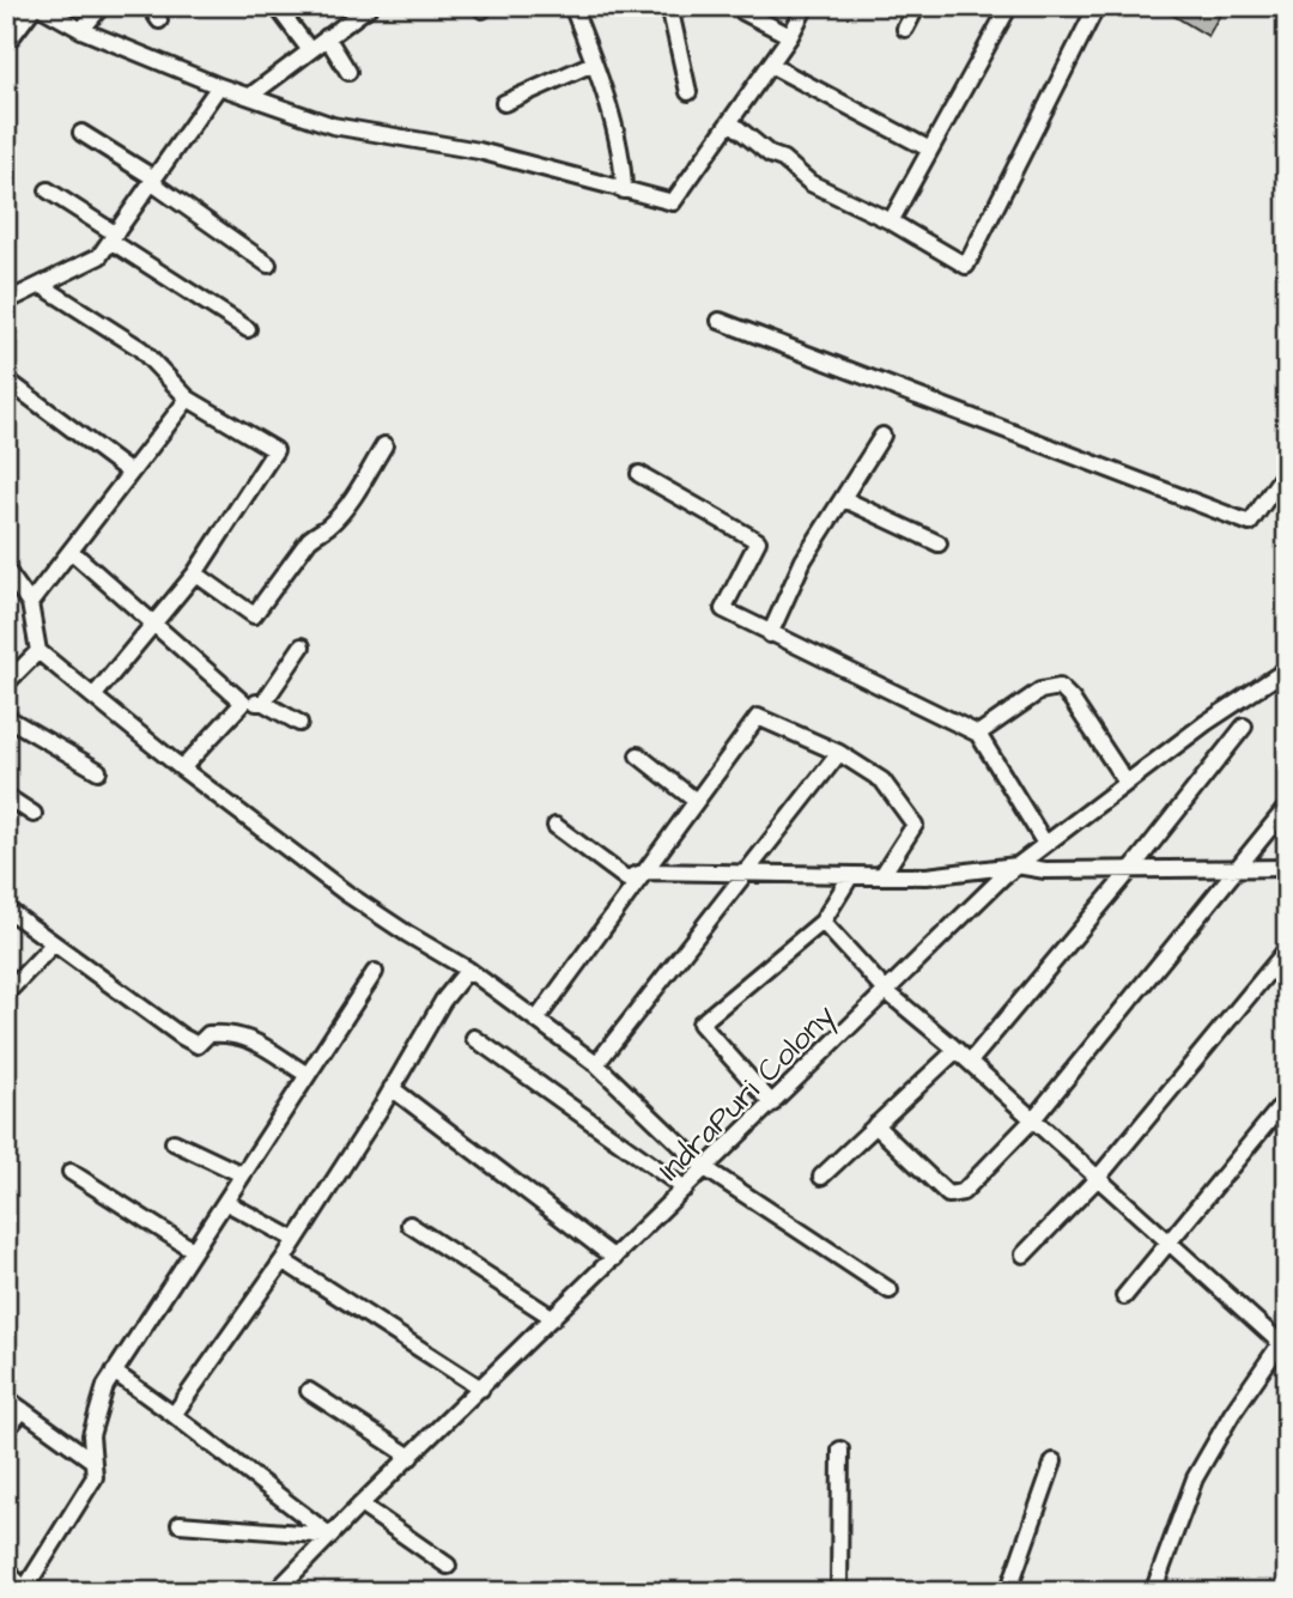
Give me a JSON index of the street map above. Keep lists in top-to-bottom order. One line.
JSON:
{"streets":{"street":["IndraPuri Colony"]}}
